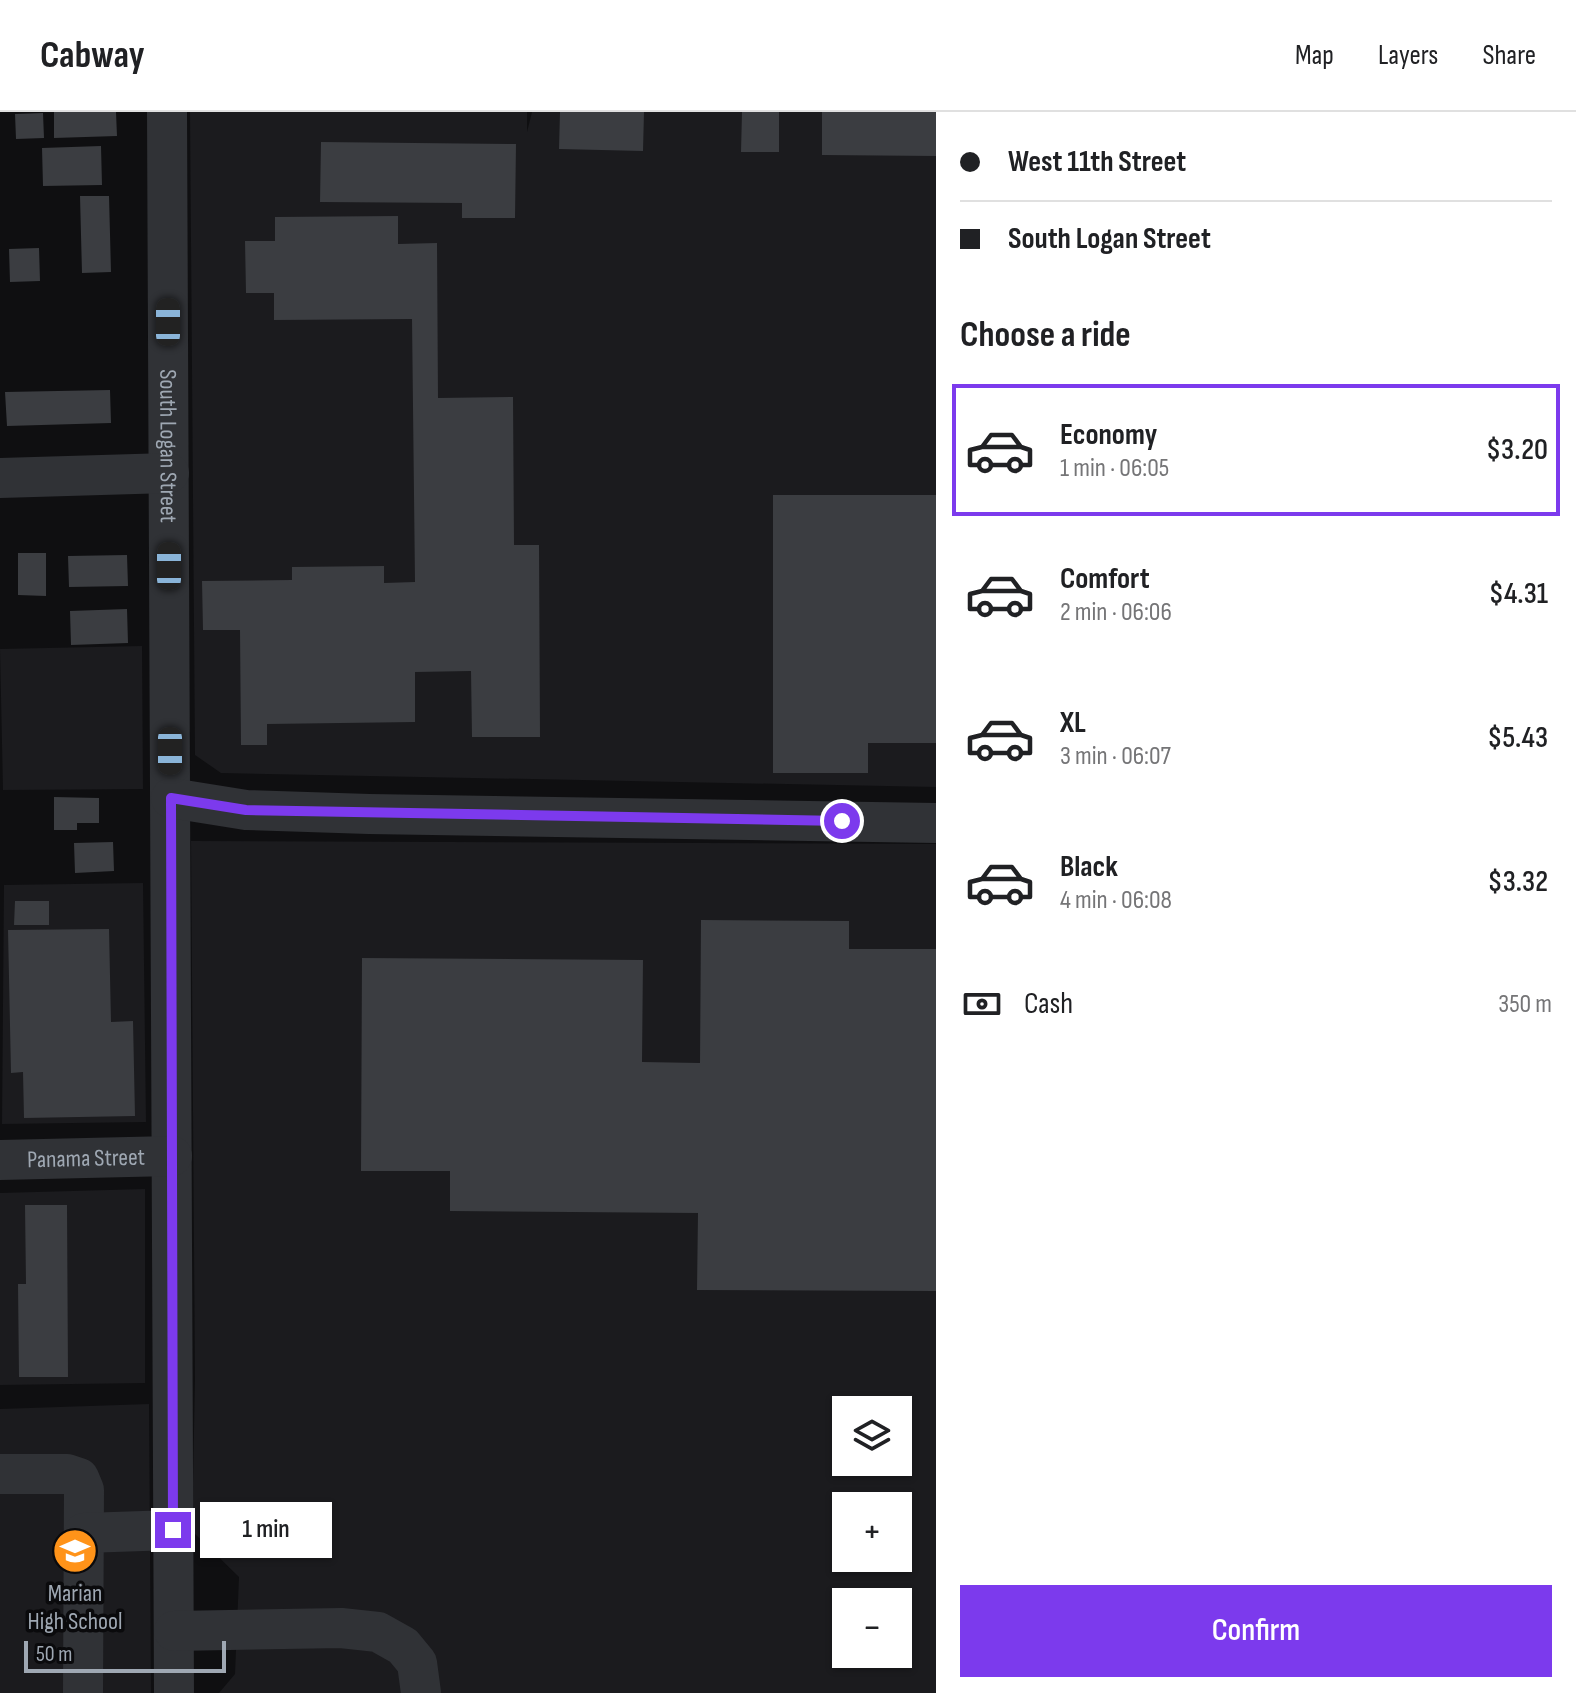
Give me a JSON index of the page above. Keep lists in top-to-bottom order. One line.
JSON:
{"streets":{"street":["South Logan Street","Panama Street"]},"crossings":[["South Logan Street","Panama Street"]],"places":{"school or university":["Marian High School"]},"scale_bar":"50 m","page":{"header":"Cabway","nav":["Map","Layers","Share"],"banner":["West 11th Street","South Logan Street"],"heading":"Choose a ride","list":[{"name":"Economy","note":"1 min · 06:05","value":"$3.20"},{"name":"Comfort","note":"2 min · 06:06","value":"$4.31"},{"name":"XL","note":"3 min · 06:07","value":"$5.43"},{"name":"Black","note":"4 min · 06:08","value":"$3.32"}],"pay":["Cash","350 m"],"map_buttons":["+","−"],"bubble":"1 min","buttons":"Confirm","scale":"50 m"}}
